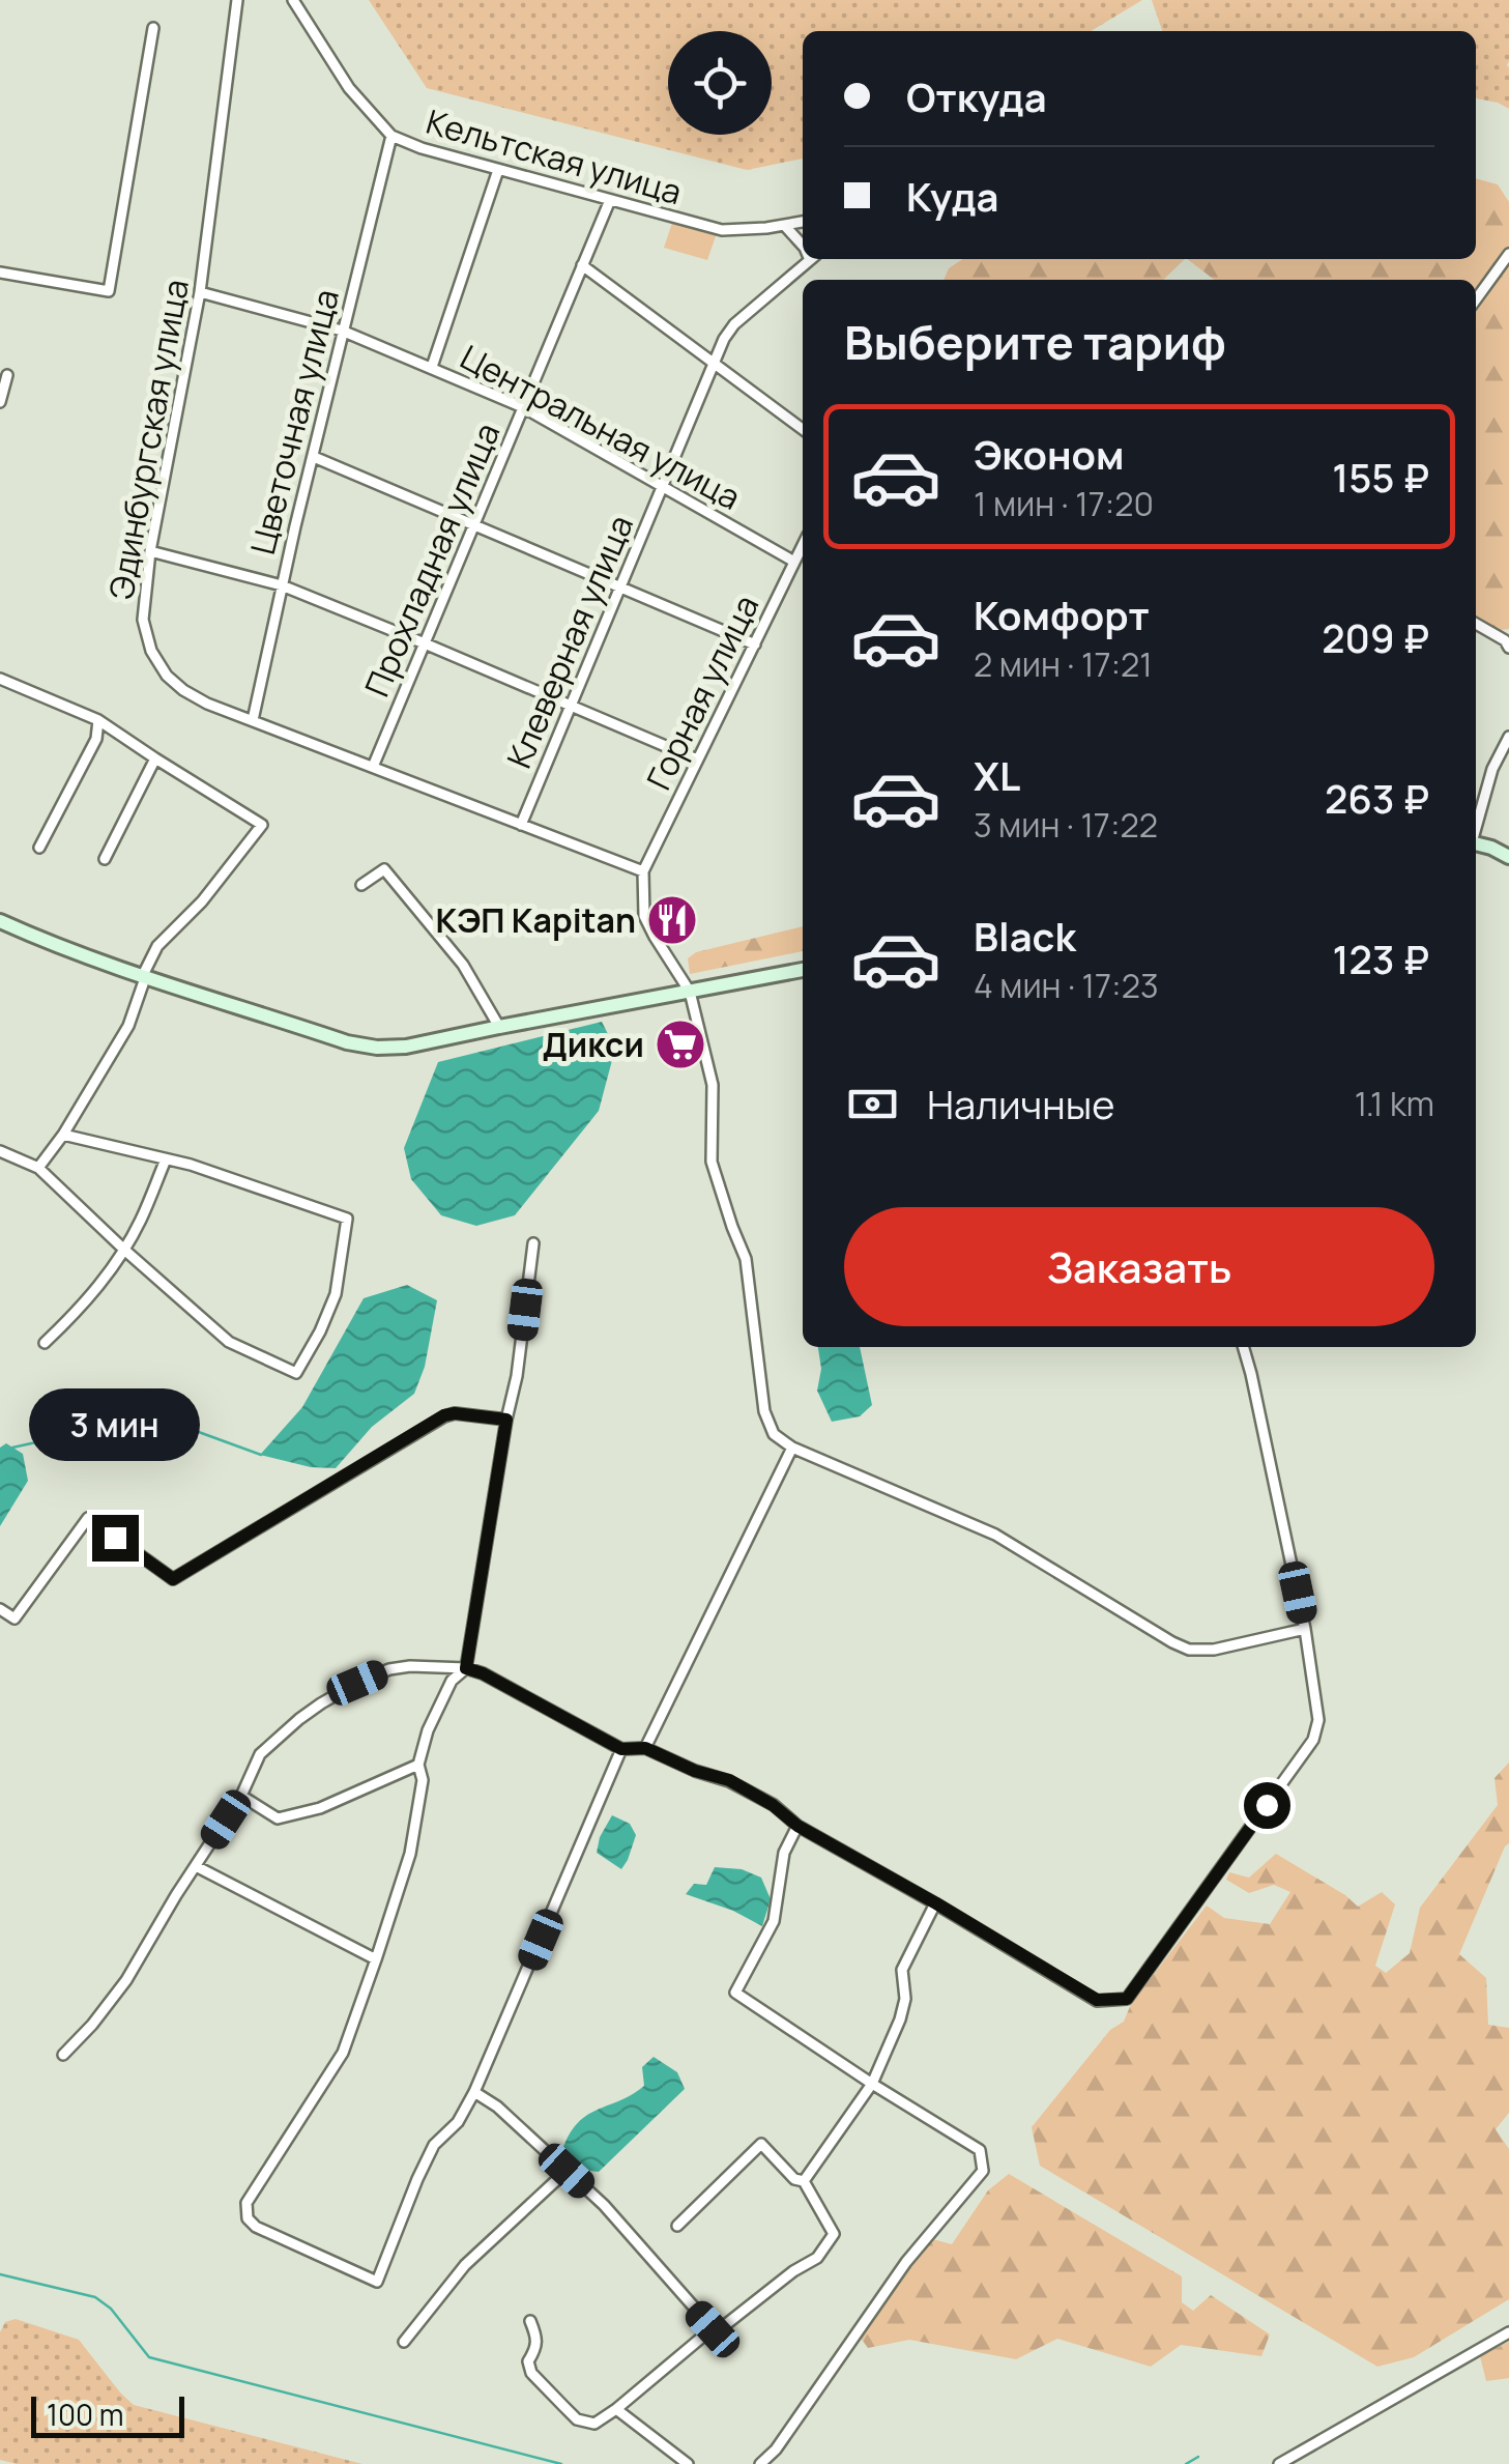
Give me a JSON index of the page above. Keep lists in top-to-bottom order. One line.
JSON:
{"streets":{"street":["Кельтская улица","Цветочная улица","Центральная улица","Эдинбургская улица","Прохладная улица","Клеверная улица","Горная улица"]},"crossings":[["Кельтская улица","Цветочная улица"],["Кельтская улица","Прохладная улица"],["Цветочная улица","Центральная улица"],["Цветочная улица","Эдинбургская улица"],["Центральная улица","Эдинбургская улица"],["Центральная улица","Прохладная улица"],["Центральная улица","Клеверная улица"],["Центральная улица","Горная улица"],["Эдинбургская улица","Прохладная улица"],["Эдинбургская улица","Клеверная улица"],["Эдинбургская улица","Горная улица"]],"places":{"restaurant":["КЭП Kapitan"],"supermarket":["Дикси"]},"scale_bar":"100 m","page":{"banner":["Откуда","Куда"],"heading":"Выберите тариф","list":[{"name":"Эконом","note":"1 мин · 17:20","value":"155 ₽"},{"name":"Комфорт","note":"2 мин · 17:21","value":"209 ₽"},{"name":"XL","note":"3 мин · 17:22","value":"263 ₽"},{"name":"Black","note":"4 мин · 17:23","value":"123 ₽"}],"pay":["Наличные","1.1 km"],"buttons":"Заказать","bubble":"3 мин","scale":"100 m"}}
